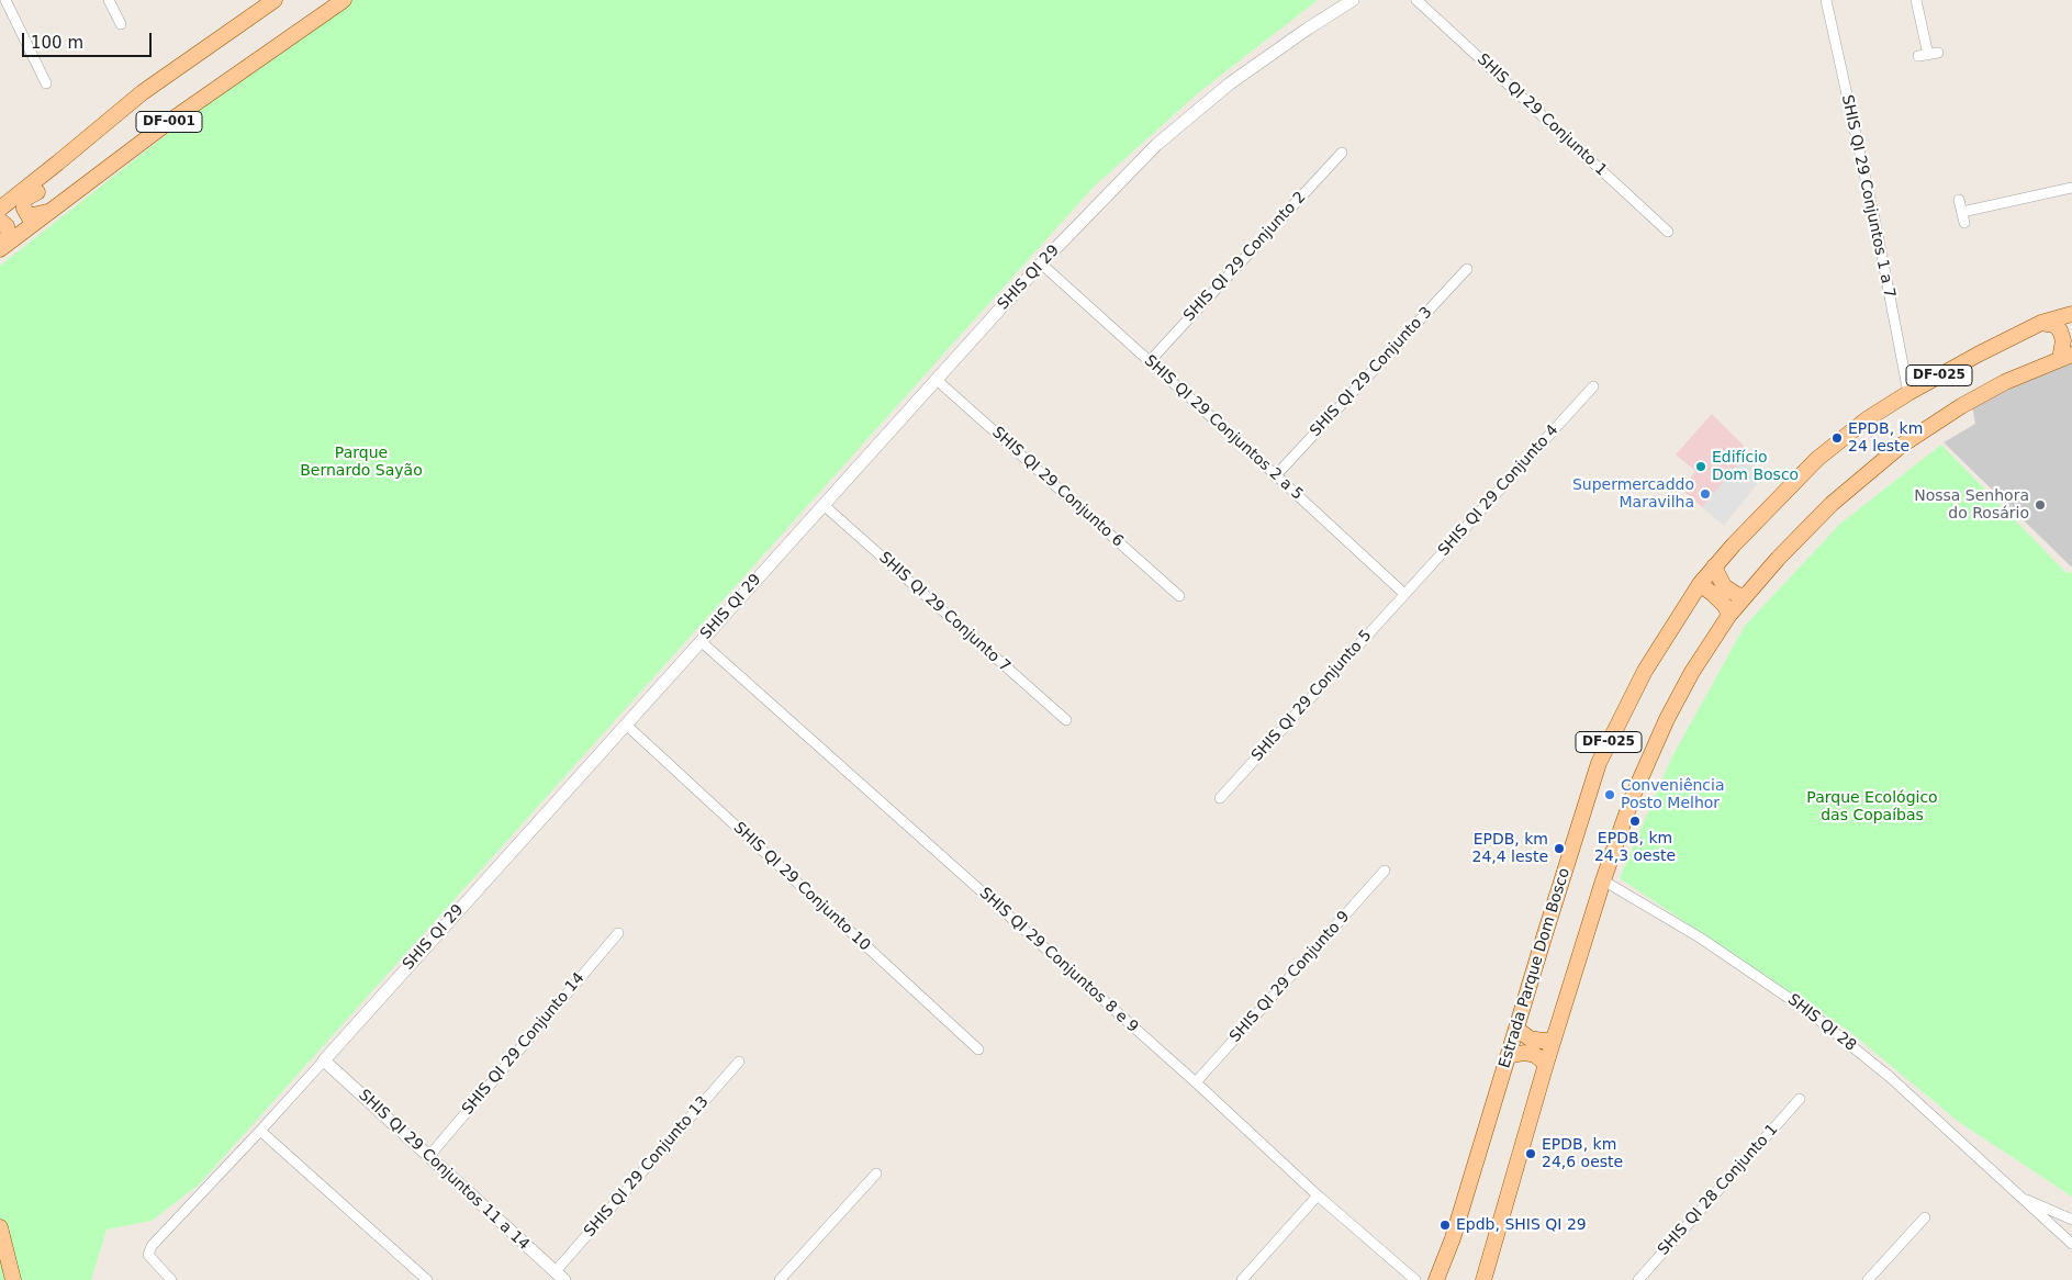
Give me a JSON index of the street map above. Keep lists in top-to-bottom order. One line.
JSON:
{"streets":{"main road":["DF-001","DF-025","Estrada Parque Dom Bosco"],"street":["SHIS QI 29 Conjunto 1","SHIS QI 29 Conjuntos 1 a 7","SHIS QI 29 Conjunto 2","SHIS QI 29","SHIS QI 29 Conjunto 3","SHIS QI 29 Conjuntos 2 a 5","SHIS QI 29 Conjunto 6","SHIS QI 29 Conjunto 4","SHIS QI 29 Conjunto 7","SHIS QI 29 Conjunto 5","SHIS QI 29 Conjunto 10","SHIS QI 29 Conjuntos 8 e 9","SHIS QI 29 Conjunto 9","SHIS QI 28","SHIS QI 29 Conjunto 14","SHIS QI 29 Conjunto 13","SHIS QI 29 Conjuntos 11 a 14","SHIS QI 28 Conjunto 1"]},"crossings":[["SHIS QI 29 Conjuntos 1 a 7","Estrada Parque Dom Bosco"],["SHIS QI 29 Conjunto 2","SHIS QI 29 Conjuntos 2 a 5"],["SHIS QI 29","SHIS QI 29 Conjuntos 2 a 5"],["SHIS QI 29","SHIS QI 29 Conjunto 6"],["SHIS QI 29","SHIS QI 29 Conjunto 7"],["SHIS QI 29","SHIS QI 29 Conjunto 10"],["SHIS QI 29","SHIS QI 29 Conjuntos 8 e 9"],["SHIS QI 29","SHIS QI 29 Conjuntos 11 a 14"],["SHIS QI 29 Conjunto 3","SHIS QI 29 Conjuntos 2 a 5"],["DF-025","SHIS QI 28"],["SHIS QI 29 Conjuntos 2 a 5","SHIS QI 29 Conjunto 4"],["SHIS QI 29 Conjuntos 2 a 5","SHIS QI 29 Conjunto 5"],["SHIS QI 29 Conjunto 4","SHIS QI 29 Conjunto 5"],["SHIS QI 29 Conjuntos 8 e 9","SHIS QI 29 Conjunto 9"],["SHIS QI 29 Conjunto 14","SHIS QI 29 Conjuntos 11 a 14"],["SHIS QI 29 Conjunto 13","SHIS QI 29 Conjuntos 11 a 14"]],"parks":["Parque Bernardo Sayão","Parque Ecológico das Copaíbas"],"places":["EPDB, km 24 leste","Edifício Dom Bosco","Supermercaddo Maravilha","Nossa Senhora do Rosário","Conveniência Posto Melhor","EPDB, km 24,3 oeste","EPDB, km 24,4 leste","EPDB, km 24,6 oeste","Epdb, SHIS QI 29"],"scale_bar":"100 m"}
